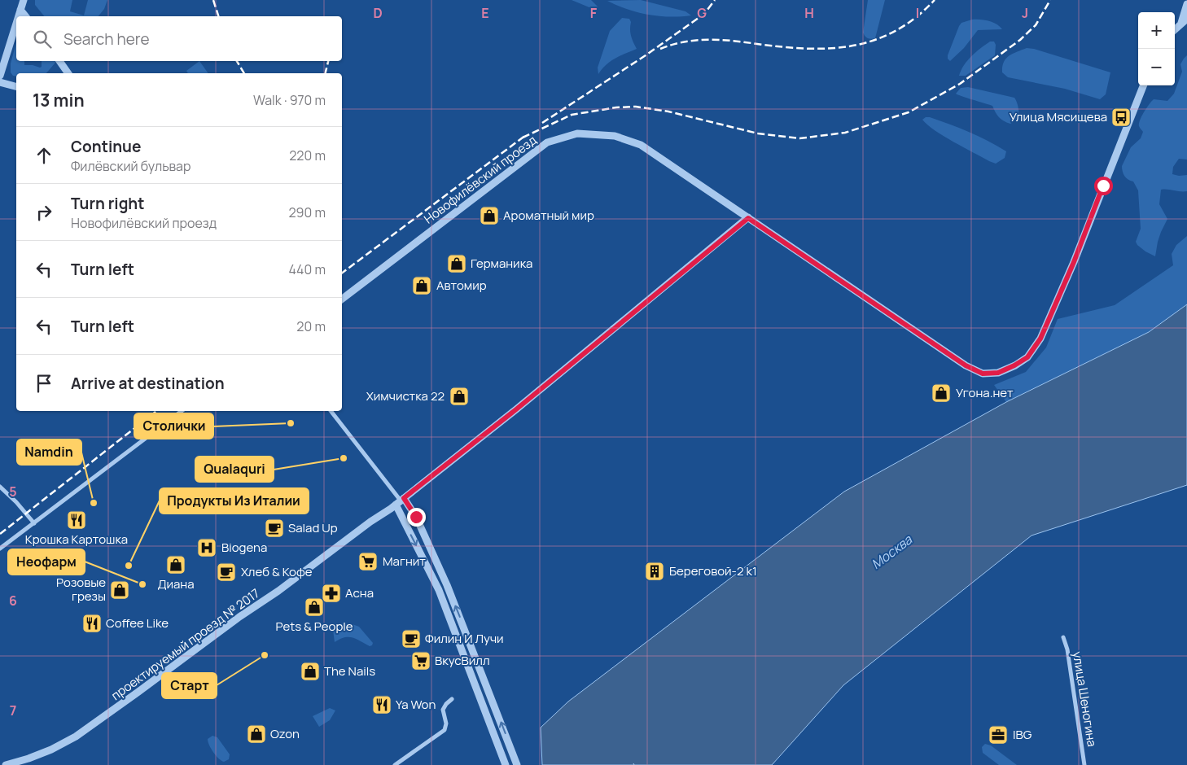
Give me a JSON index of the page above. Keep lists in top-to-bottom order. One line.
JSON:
{"streets":{"street":["Новофилёвский проезд","проектируемый проезд № 2017","улица Шеногина"]},"crossings":[["Новофилёвский проезд","проектируемый проезд № 2017"]],"water":["Москва"],"places":{"bus stop":["Улица Мясищева"],"shop":["Ароматный мир","Германика","Автомир","Угона.нет","Химчистка 22","Диана","Розовые грезы","Pets & People","The Nails","Ozon"],"other":["Столички","Qualaquri","Namdin","Продукты Из Италии","Неофарм","Старт"],"restaurant":["Крошка Картошка","Coffee Like","Ya Won"],"cafe":["Salad Up","Хлеб & Кофе","Филин И Лучи"],"hospital":["Biogena"],"supermarket":["Магнит","ВкусВилл"],"building":["Береговой-2 k1"],"pharmacy":["Асна"],"office":["IBG"]},"page":{"map_buttons":["+","−"],"search":"Search here","heading":["13 min","Walk · 970 m"],"list":[["Continue","Филёвский бульвар","220 m"],["Turn right","Новофилёвский проезд","290 m"],["Turn left","440 m"],["Turn left","20 m"],"Arrive at destination"]},"grid":{"columns":["D","E","F","G","H","I","J"],"rows":["5","6","7"]}}
